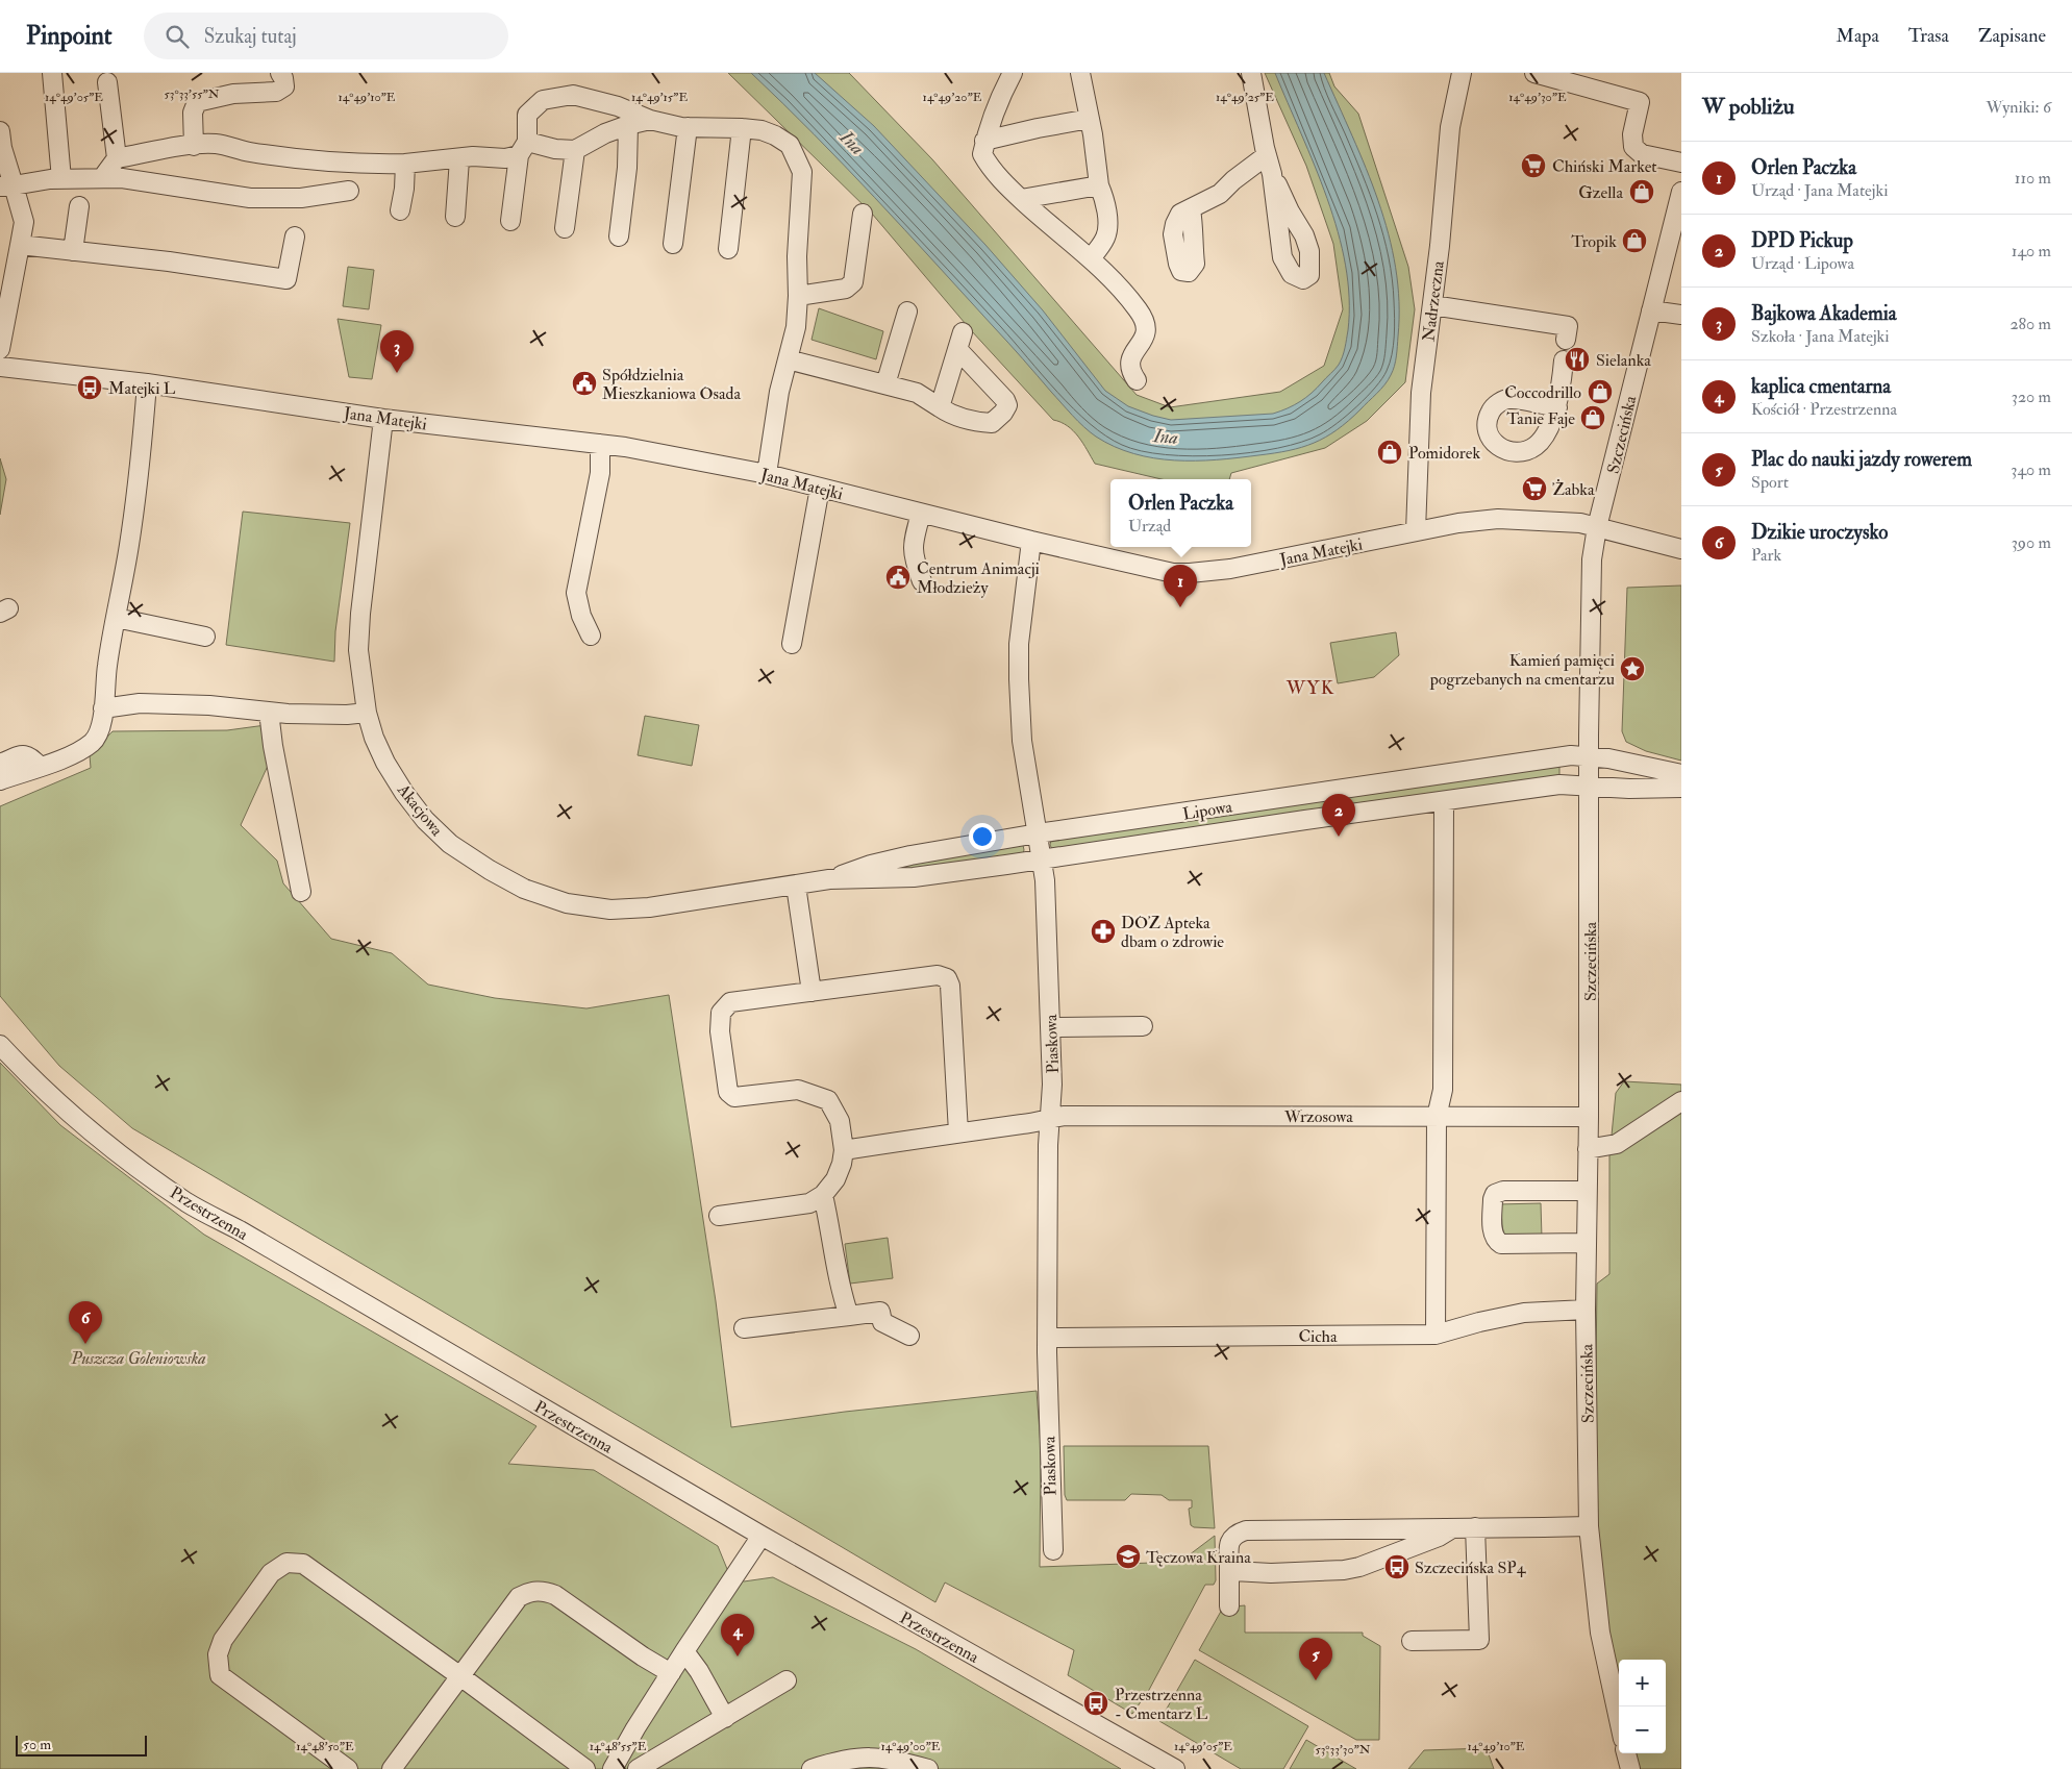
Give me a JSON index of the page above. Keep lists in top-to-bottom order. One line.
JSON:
{"streets":{"street":["Nadrzeczna","Jana Matejki","Szczecińska","Akacjowa","Lipowa","Piaskowa","Wrzosowa","Przestrzenna","Cicha"]},"crossings":[["Nadrzeczna","Jana Matejki"],["Jana Matejki","Szczecińska"],["Jana Matejki","Akacjowa"],["Jana Matejki","Piaskowa"],["Szczecińska","Lipowa"],["Szczecińska","Wrzosowa"],["Szczecińska","Cicha"],["Akacjowa","Lipowa"],["Lipowa","Piaskowa"],["Piaskowa","Wrzosowa"],["Piaskowa","Cicha"]],"districts":["WYK"],"water":["Ina"],"parks":["Puszcza Goleniowska"],"places":{"supermarket":["Chiński Market","Żabka"],"shop":["Gzella","Tropik","Coccodrillo","Tanie Faje","Pomidorek"],"restaurant":["Sielanka"],"public building":["Spółdzielnia Mieszkaniowa Osada","Centrum Animacji Młodzieży"],"bus stop":["Matejki L","Szczecińska SP4","Przestrzenna - Cmentarz L"],"place":["Kamień pamięci pogrzebanych na cmentarzu"],"pharmacy":["DOZ Apteka dbam o zdrowie"],"school or university":["Tęczowa Kraina"]},"scale_bar":"50 m","page":{"header":"Pinpoint","search":"Szukaj tutaj","nav":["Mapa","Trasa","Zapisane"],"heading":["W pobliżu","Wyniki: 6"],"list":[{"mark":"1","name":"Orlen Paczka","note":"Urząd · Jana Matejki","value":"110 m"},{"mark":"2","name":"DPD Pickup","note":"Urząd · Lipowa","value":"140 m"},{"mark":"3","name":"Bajkowa Akademia","note":"Szkoła · Jana Matejki","value":"280 m"},{"mark":"4","name":"kaplica cmentarna","note":"Kościół · Przestrzenna","value":"320 m"},{"mark":"5","name":"Plac do nauki jazdy rowerem","note":"Sport","value":"340 m"},{"mark":"6","name":"Dzikie uroczysko","note":"Park","value":"390 m"}],"pins":["3","1","2","6","4","5"],"popup":["Orlen Paczka","Urząd"],"map_buttons":["+","−"],"scale":"50 m"},"coordinates":["53°33'55\"N","14°49'05\"E","14°49'10\"E","14°49'15\"E","14°49'20\"E","14°49'25\"E","14°49'30\"E","14°48'50\"E","14°48'55\"E","14°49'00\"E","53°33'30\"N"]}
